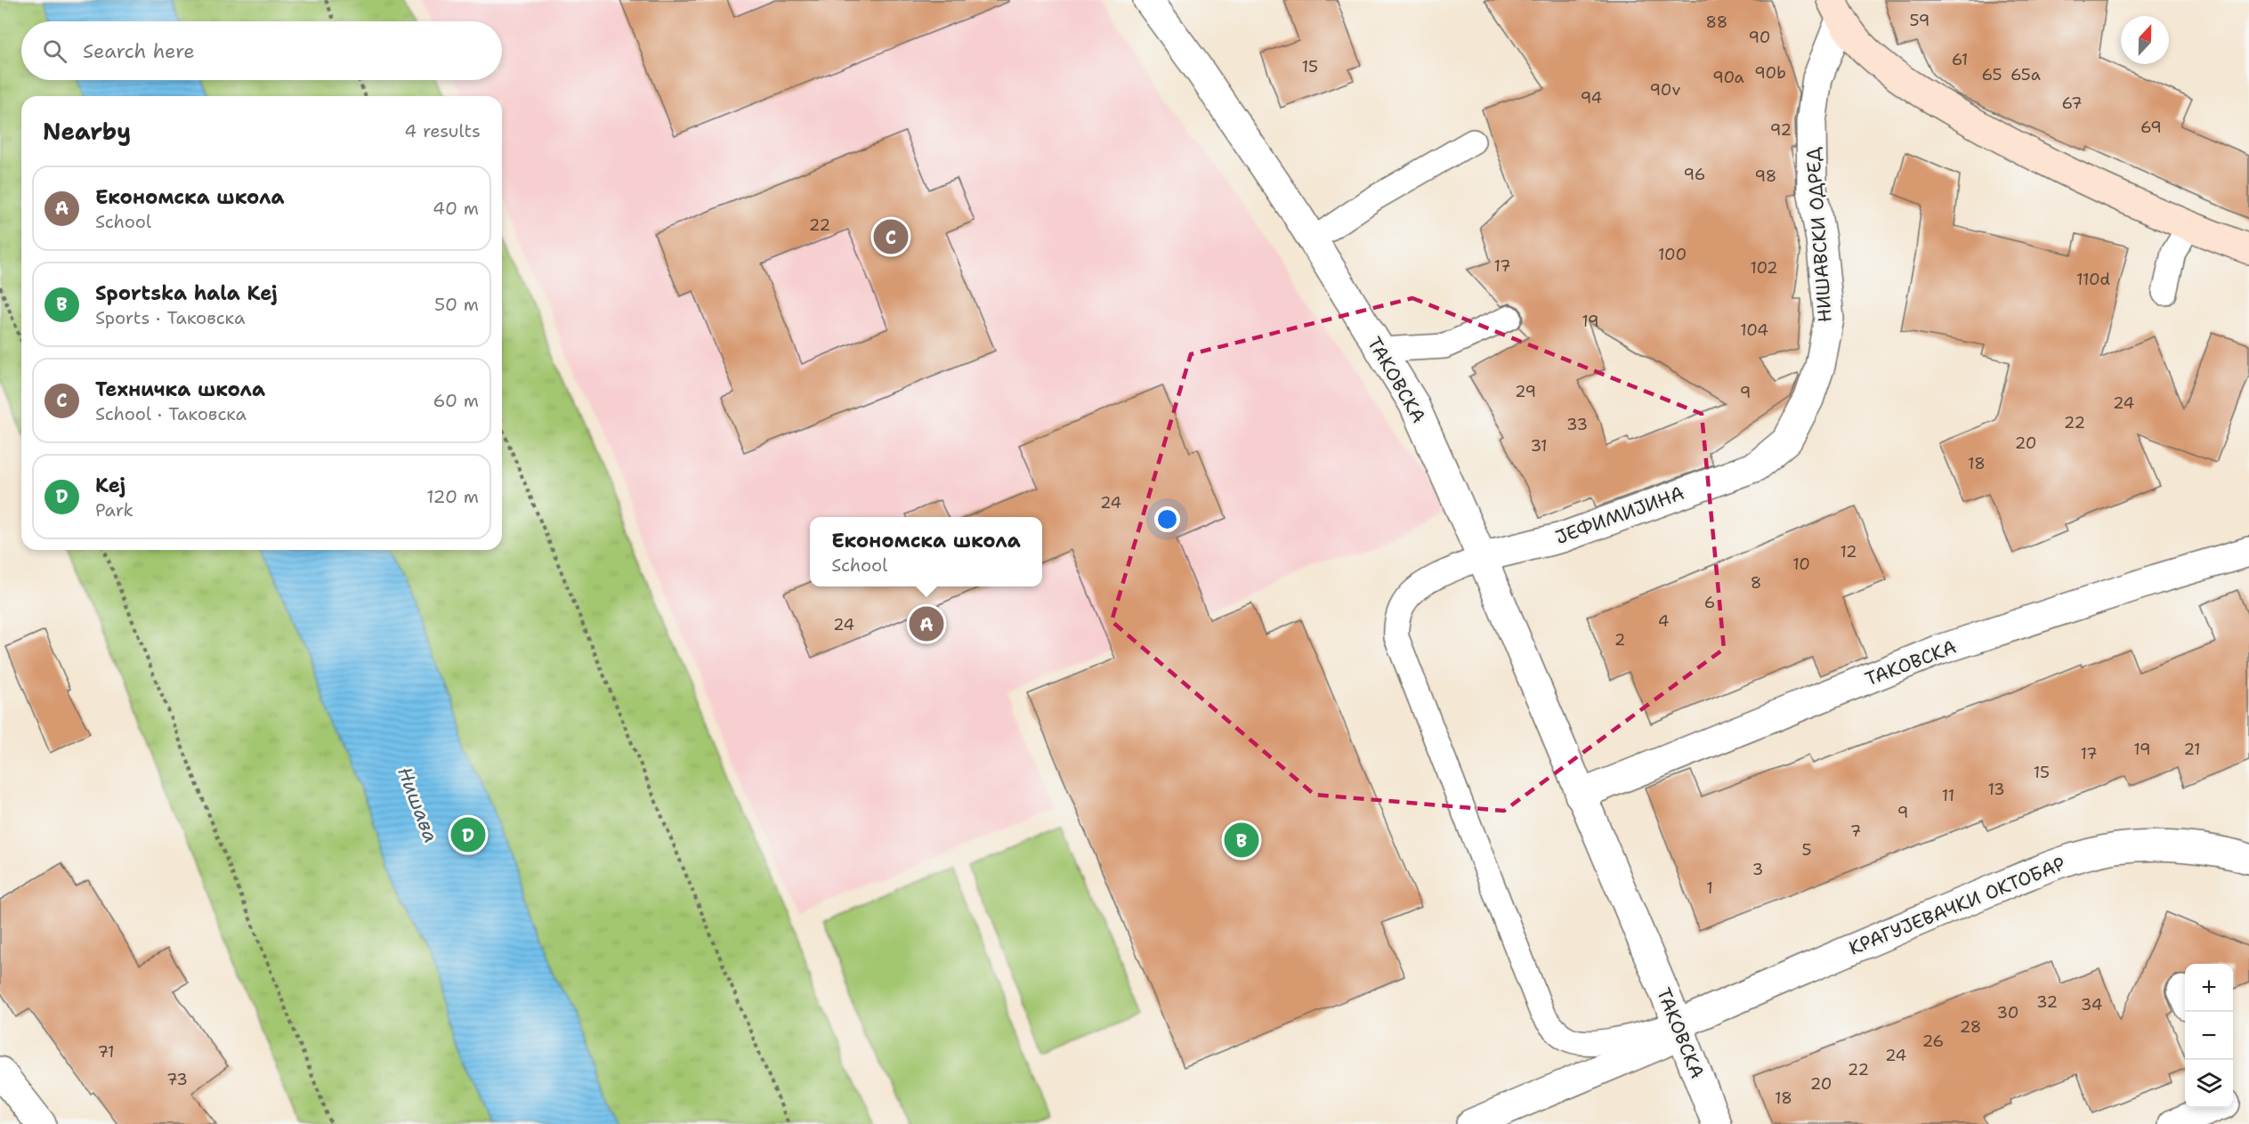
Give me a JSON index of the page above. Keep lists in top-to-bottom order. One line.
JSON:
{"streets":{"street":["НИШАВСКИ ОДРЕД","ТАКОВСКА","ЈЕФИМИЈИНА","КРАГУЈЕВАЧКИ ОКТОБАР"]},"crossings":[["НИШАВСКИ ОДРЕД","ЈЕФИМИЈИНА"],["ТАКОВСКА","ЈЕФИМИЈИНА"],["ТАКОВСКА","КРАГУЈЕВАЧКИ ОКТОБАР"]],"water":["Нишава"],"house_numbers":["59","88","90","61","15","90b","65","65a","90a","90v","94","67","69","92","96","98","22","100","17","102","110d","19","104","29","9","24","22","33","20","31","18","24","12","10","8","6","4","24","2","19","21","17","15","13","11","9","7","5","3","1","32","34","30","28","26","71","24","22","73","20","18"],"north":"top","page":{"search":"Search here","heading":["Nearby","4 results"],"list":[{"mark":"A","name":"Економска школа","note":"School","value":"40 m"},{"mark":"B","name":"Sportska hala Kej","note":"Sports · Таковска","value":"50 m"},{"mark":"C","name":"Техничка школа","note":"School · Таковска","value":"60 m"},{"mark":"D","name":"Кеј","note":"Park","value":"120 m"}],"pins":["C","A","D","B"],"popup":["Економска школа","School"],"map_buttons":["+","−"]}}
